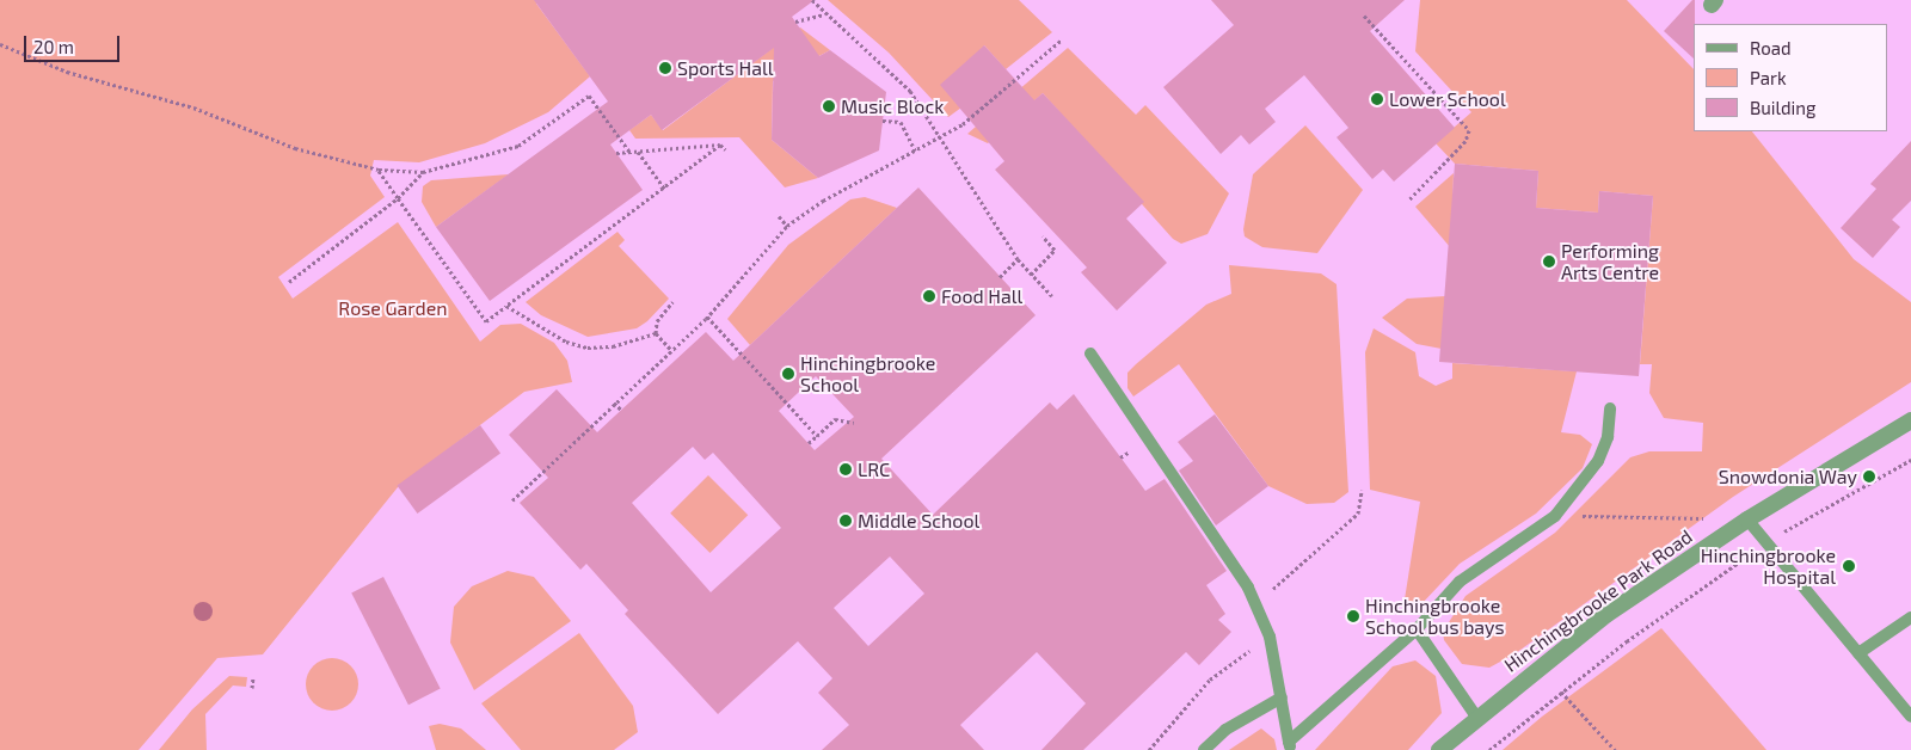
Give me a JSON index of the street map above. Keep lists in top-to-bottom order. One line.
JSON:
{"streets":{"street":["Hinchingbrooke Park Road"]},"parks":["Rose Garden"],"places":["Sports Hall","Lower School","Music Block","Performing Arts Centre","Food Hall","Hinchingbrooke School","LRC","Snowdonia Way","Middle School","Hinchingbrooke Hospital","Hinchingbrooke School bus bays"],"legend":["Road","Park","Building"],"scale_bar":"20 m"}
